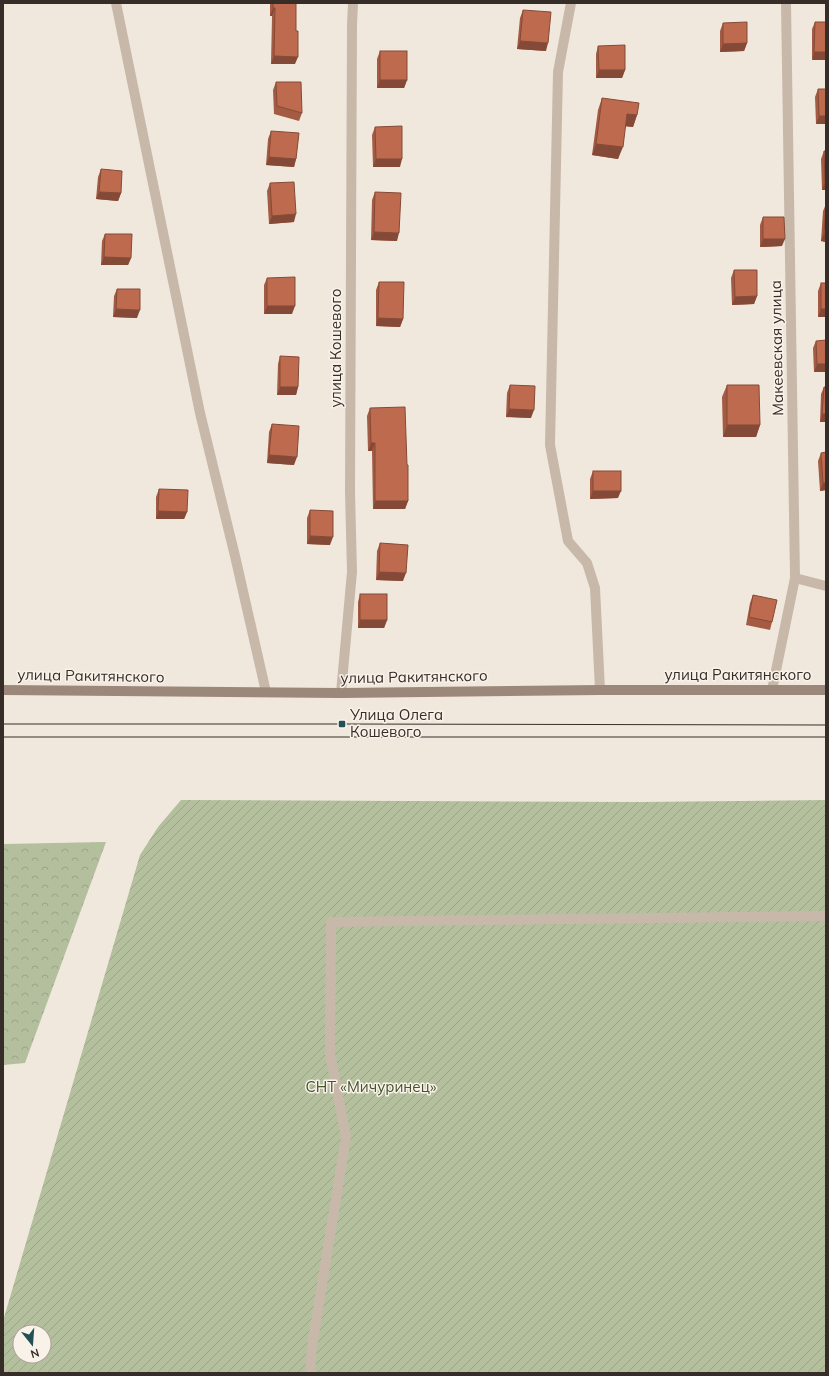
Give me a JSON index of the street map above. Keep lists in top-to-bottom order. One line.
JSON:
{"streets":{"main road":["улица Ракитянского"],"street":["улица Кошевого","Макеевская улица"]},"crossings":[["улица Кошевого","улица Ракитянского"],["Макеевская улица","улица Ракитянского"]],"parks":["СНТ «Мичуринец»"],"places":{"transit":["Улица Олега Кошевого"]},"north":"bottom"}
